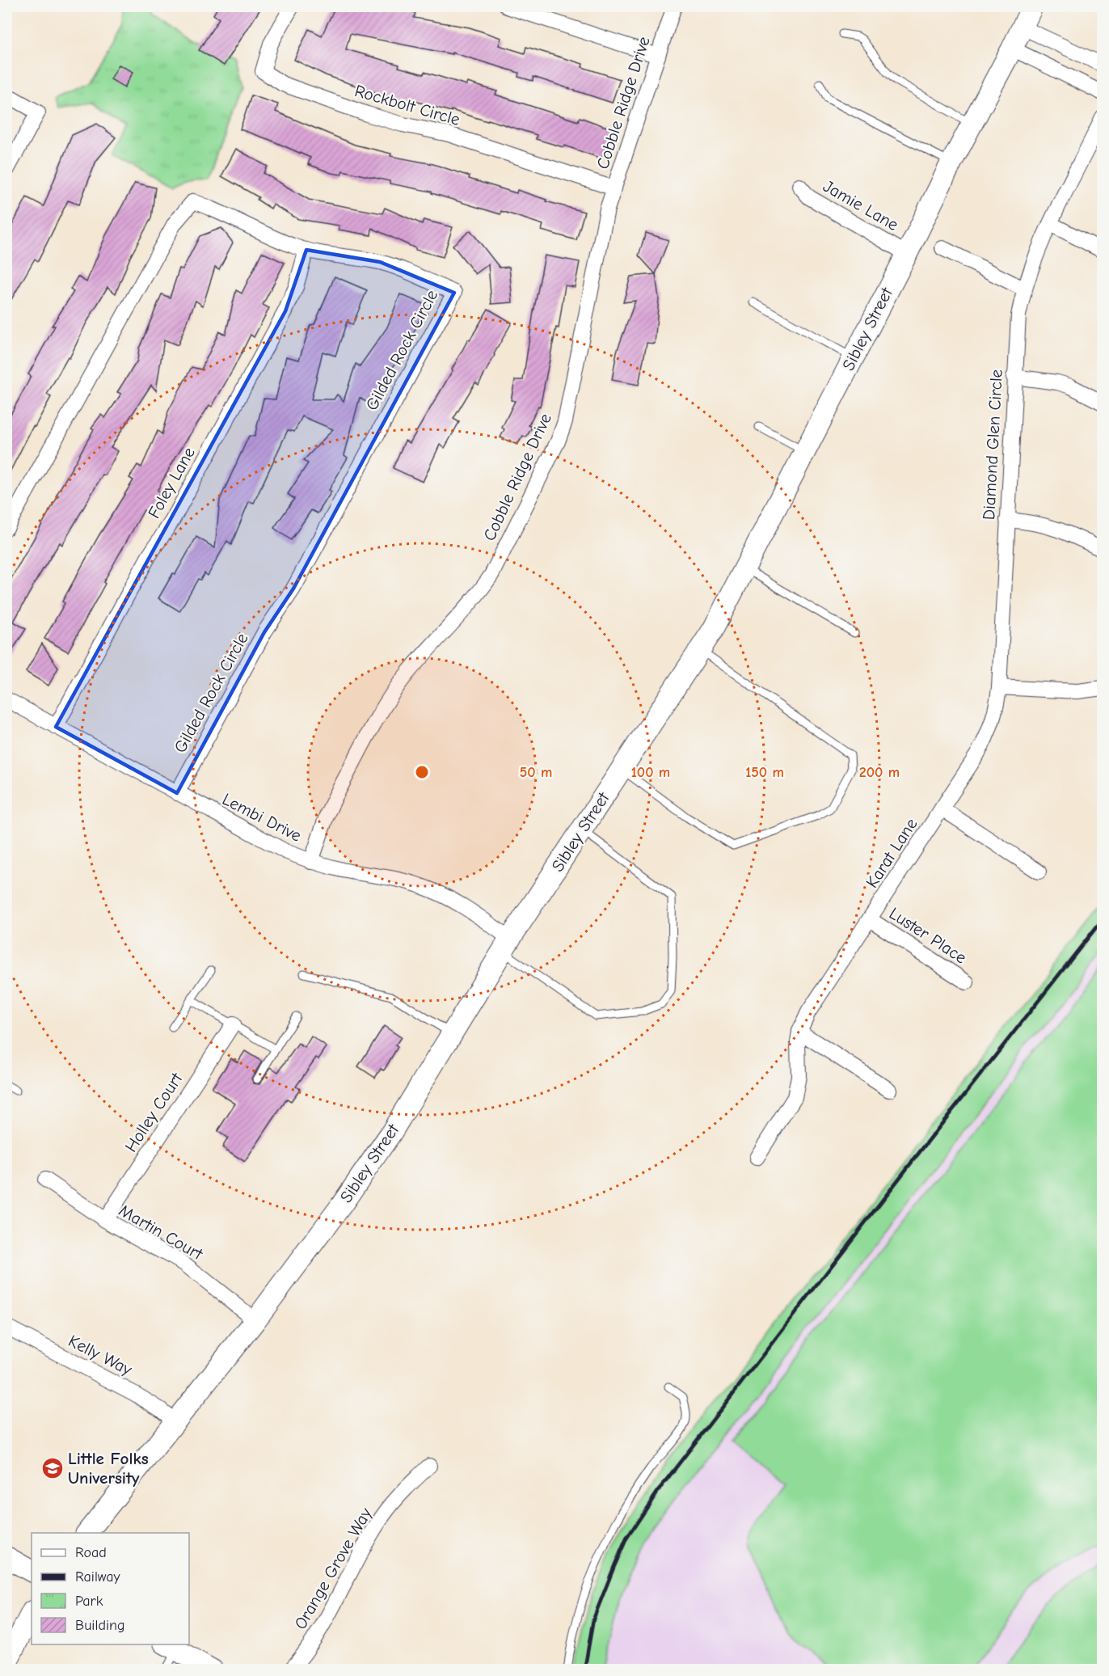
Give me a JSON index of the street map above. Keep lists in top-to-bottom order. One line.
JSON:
{"streets":{"street":["Cobble Ridge Drive","Rockbolt Circle","Jamie Lane","Sibley Street","Gilded Rock Circle","Diamond Glen Circle","Foley Lane","Lembi Drive","Karat Lane","Luster Place","Holley Court","Martin Court","Kelly Way","Orange Grove Way"]},"crossings":[["Cobble Ridge Drive","Rockbolt Circle"],["Cobble Ridge Drive","Lembi Drive"],["Jamie Lane","Sibley Street"],["Sibley Street","Lembi Drive"],["Sibley Street","Martin Court"],["Sibley Street","Kelly Way"],["Gilded Rock Circle","Foley Lane"],["Gilded Rock Circle","Lembi Drive"],["Diamond Glen Circle","Karat Lane"],["Foley Lane","Lembi Drive"],["Karat Lane","Luster Place"],["Holley Court","Martin Court"]],"places":{"school or university":["Little Folks University"]},"legend":["Road","Railway","Park","Building"],"rings":["50 m","100 m","150 m","200 m"]}
